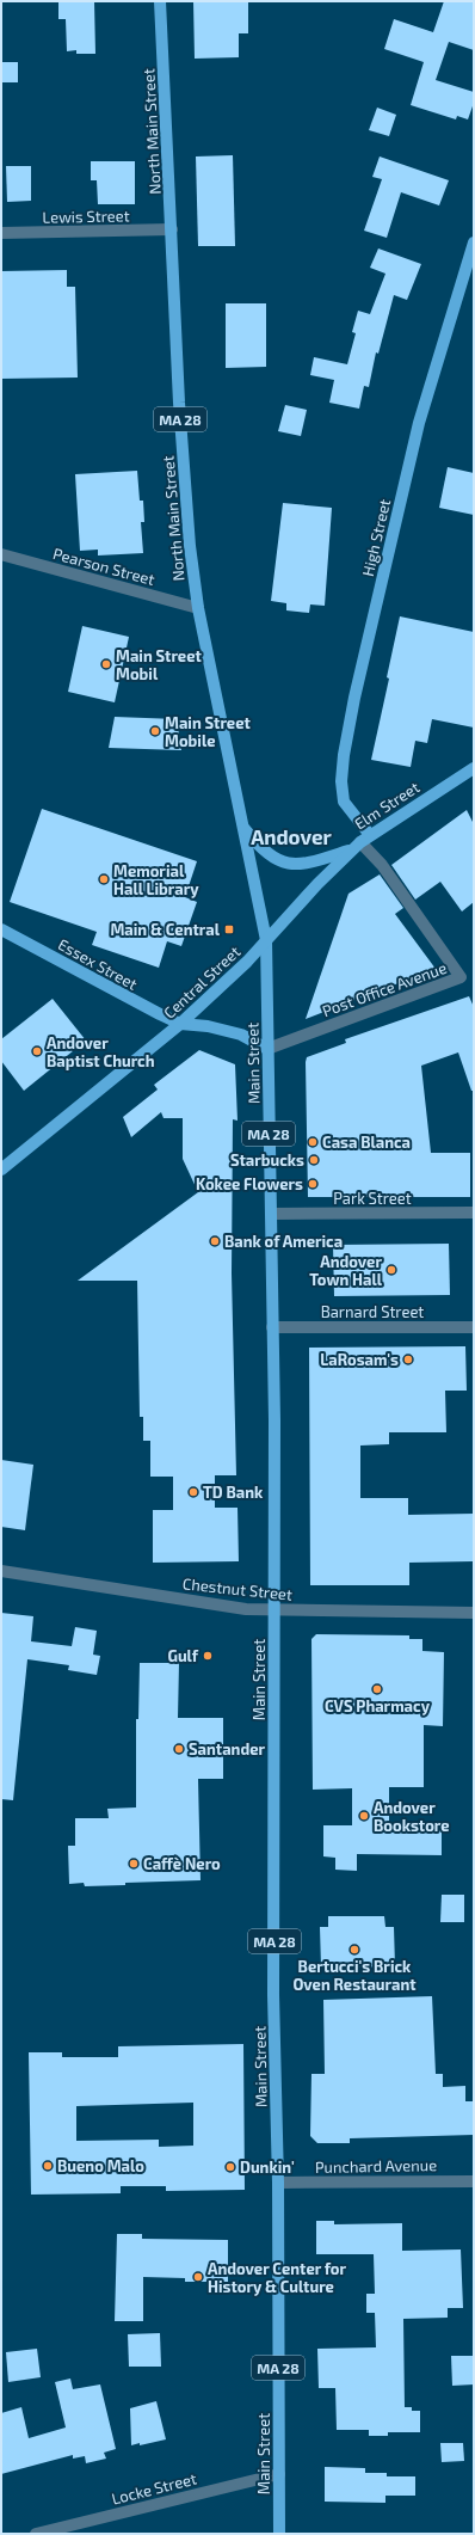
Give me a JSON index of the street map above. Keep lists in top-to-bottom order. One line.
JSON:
{"streets":{"main road":["North Main Street","MA 28","High Street","Elm Street","Essex Street","Central Street","Main Street"],"street":["Lewis Street","Pearson Street","Post Office Avenue","Park Street","Barnard Street","Chestnut Street","Punchard Avenue","Locke Street"]},"crossings":[["North Main Street","Lewis Street"],["North Main Street","Pearson Street"],["North Main Street","Elm Street"],["North Main Street","Central Street"],["North Main Street","Main Street"],["High Street","Elm Street"],["High Street","Post Office Avenue"],["Elm Street","Central Street"],["Elm Street","Post Office Avenue"],["Elm Street","Main Street"],["Essex Street","Central Street"],["Central Street","Main Street"],["Post Office Avenue","Main Street"],["Main Street","Park Street"],["Main Street","Barnard Street"],["Main Street","Chestnut Street"],["Main Street","Punchard Avenue"],["Main Street","Locke Street"]],"districts":["Andover"],"places":{"other":["Main Street Mobil","Main Street Mobile","Memorial Hall Library","Andover Baptist Church","Casa Blanca","Starbucks","Kokee Flowers","Bank of America","Andover Town Hall","LaRosam's","TD Bank","Gulf","CVS Pharmacy","Santander","Andover Bookstore","Caffè Nero","Bertucci's Brick Oven Restaurant","Bueno Malo","Dunkin'","Andover Center for History & Culture"],"transit":["Main & Central"]}}
